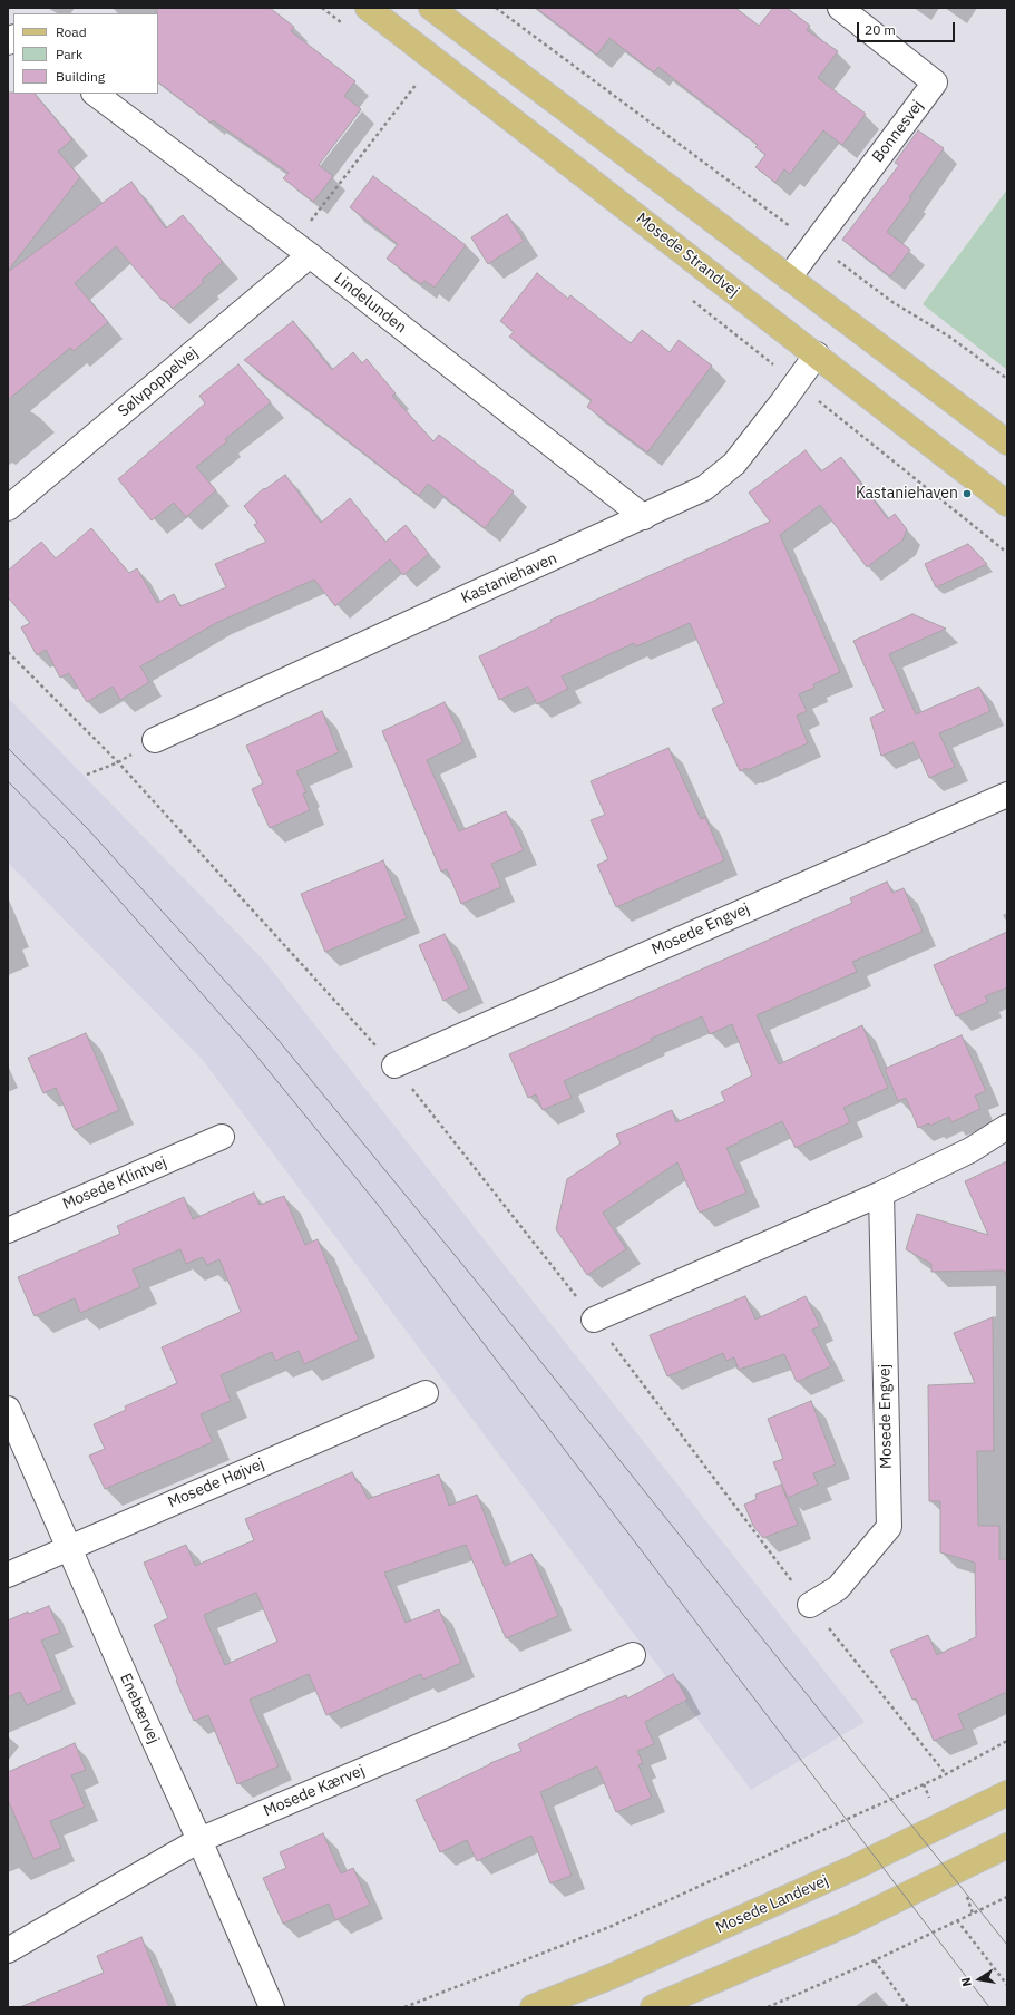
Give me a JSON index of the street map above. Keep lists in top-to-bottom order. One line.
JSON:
{"streets":{"main road":["Mosede Strandvej","Mosede Landevej"],"street":["Bonnesvej","Lindelunden","Sølvpoppelvej","Kastaniehaven","Mosede Engvej","Mosede Klintvej","Mosede Højvej","Enebærvej","Mosede Kærvej"]},"crossings":[["Mosede Strandvej","Kastaniehaven"],["Lindelunden","Sølvpoppelvej"],["Lindelunden","Kastaniehaven"],["Mosede Højvej","Enebærvej"],["Enebærvej","Mosede Kærvej"]],"places":["Kastaniehaven"],"legend":["Road","Park","Building"],"scale_bar":"20 m","north":"left"}
